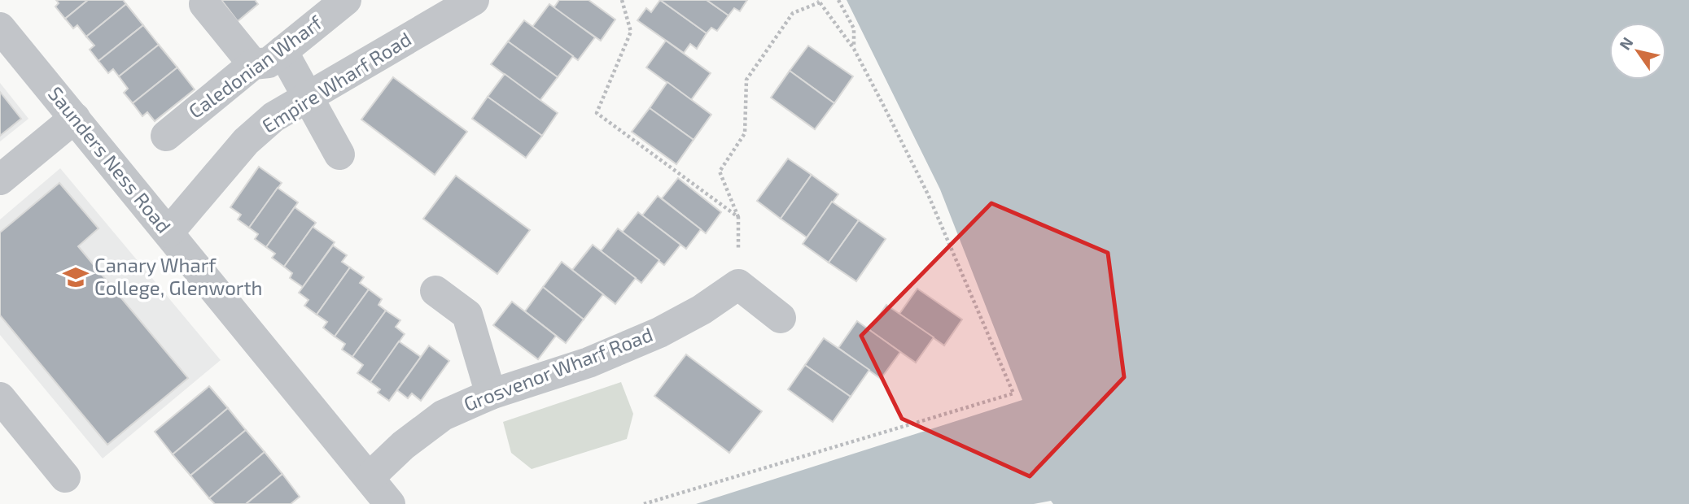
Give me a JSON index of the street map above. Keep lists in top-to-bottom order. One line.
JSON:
{"streets":{"street":["Caledonian Wharf","Empire Wharf Road","Saunders Ness Road","Grosvenor Wharf Road"]},"crossings":[["Empire Wharf Road","Saunders Ness Road"],["Saunders Ness Road","Grosvenor Wharf Road"]],"places":{"school or university":["Canary Wharf College, Glenworth"]},"north":"top left"}
